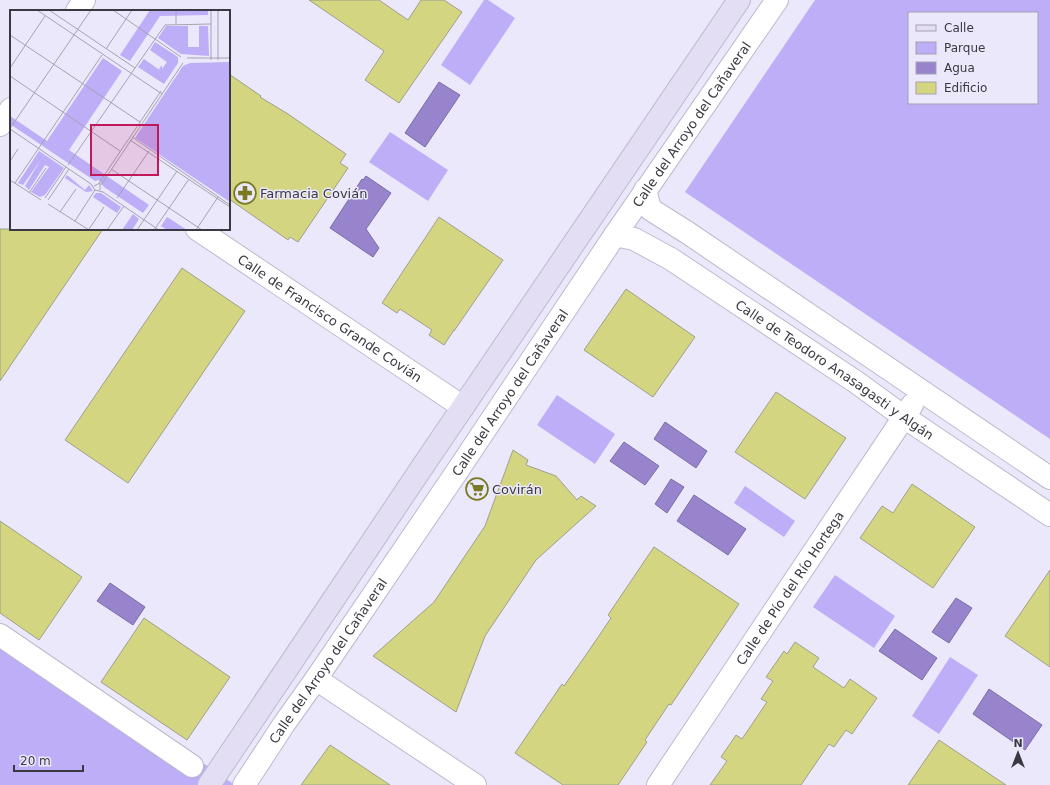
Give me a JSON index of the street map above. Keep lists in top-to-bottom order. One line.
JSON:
{"streets":{"street":["Calle del Arroyo del Cañaveral","Calle de Francisco Grande Covián","Calle de Teodoro Anasagasti y Algán","Calle de Pío del Río Hortega"]},"crossings":[["Calle del Arroyo del Cañaveral","Calle de Teodoro Anasagasti y Algán"],["Calle de Teodoro Anasagasti y Algán","Calle de Pío del Río Hortega"]],"places":{"pharmacy":["Farmacia Covián"],"supermarket":["Covirán"]},"legend":["Calle","Parque","Agua","Edificio"],"scale_bar":"20 m","north":"top"}
